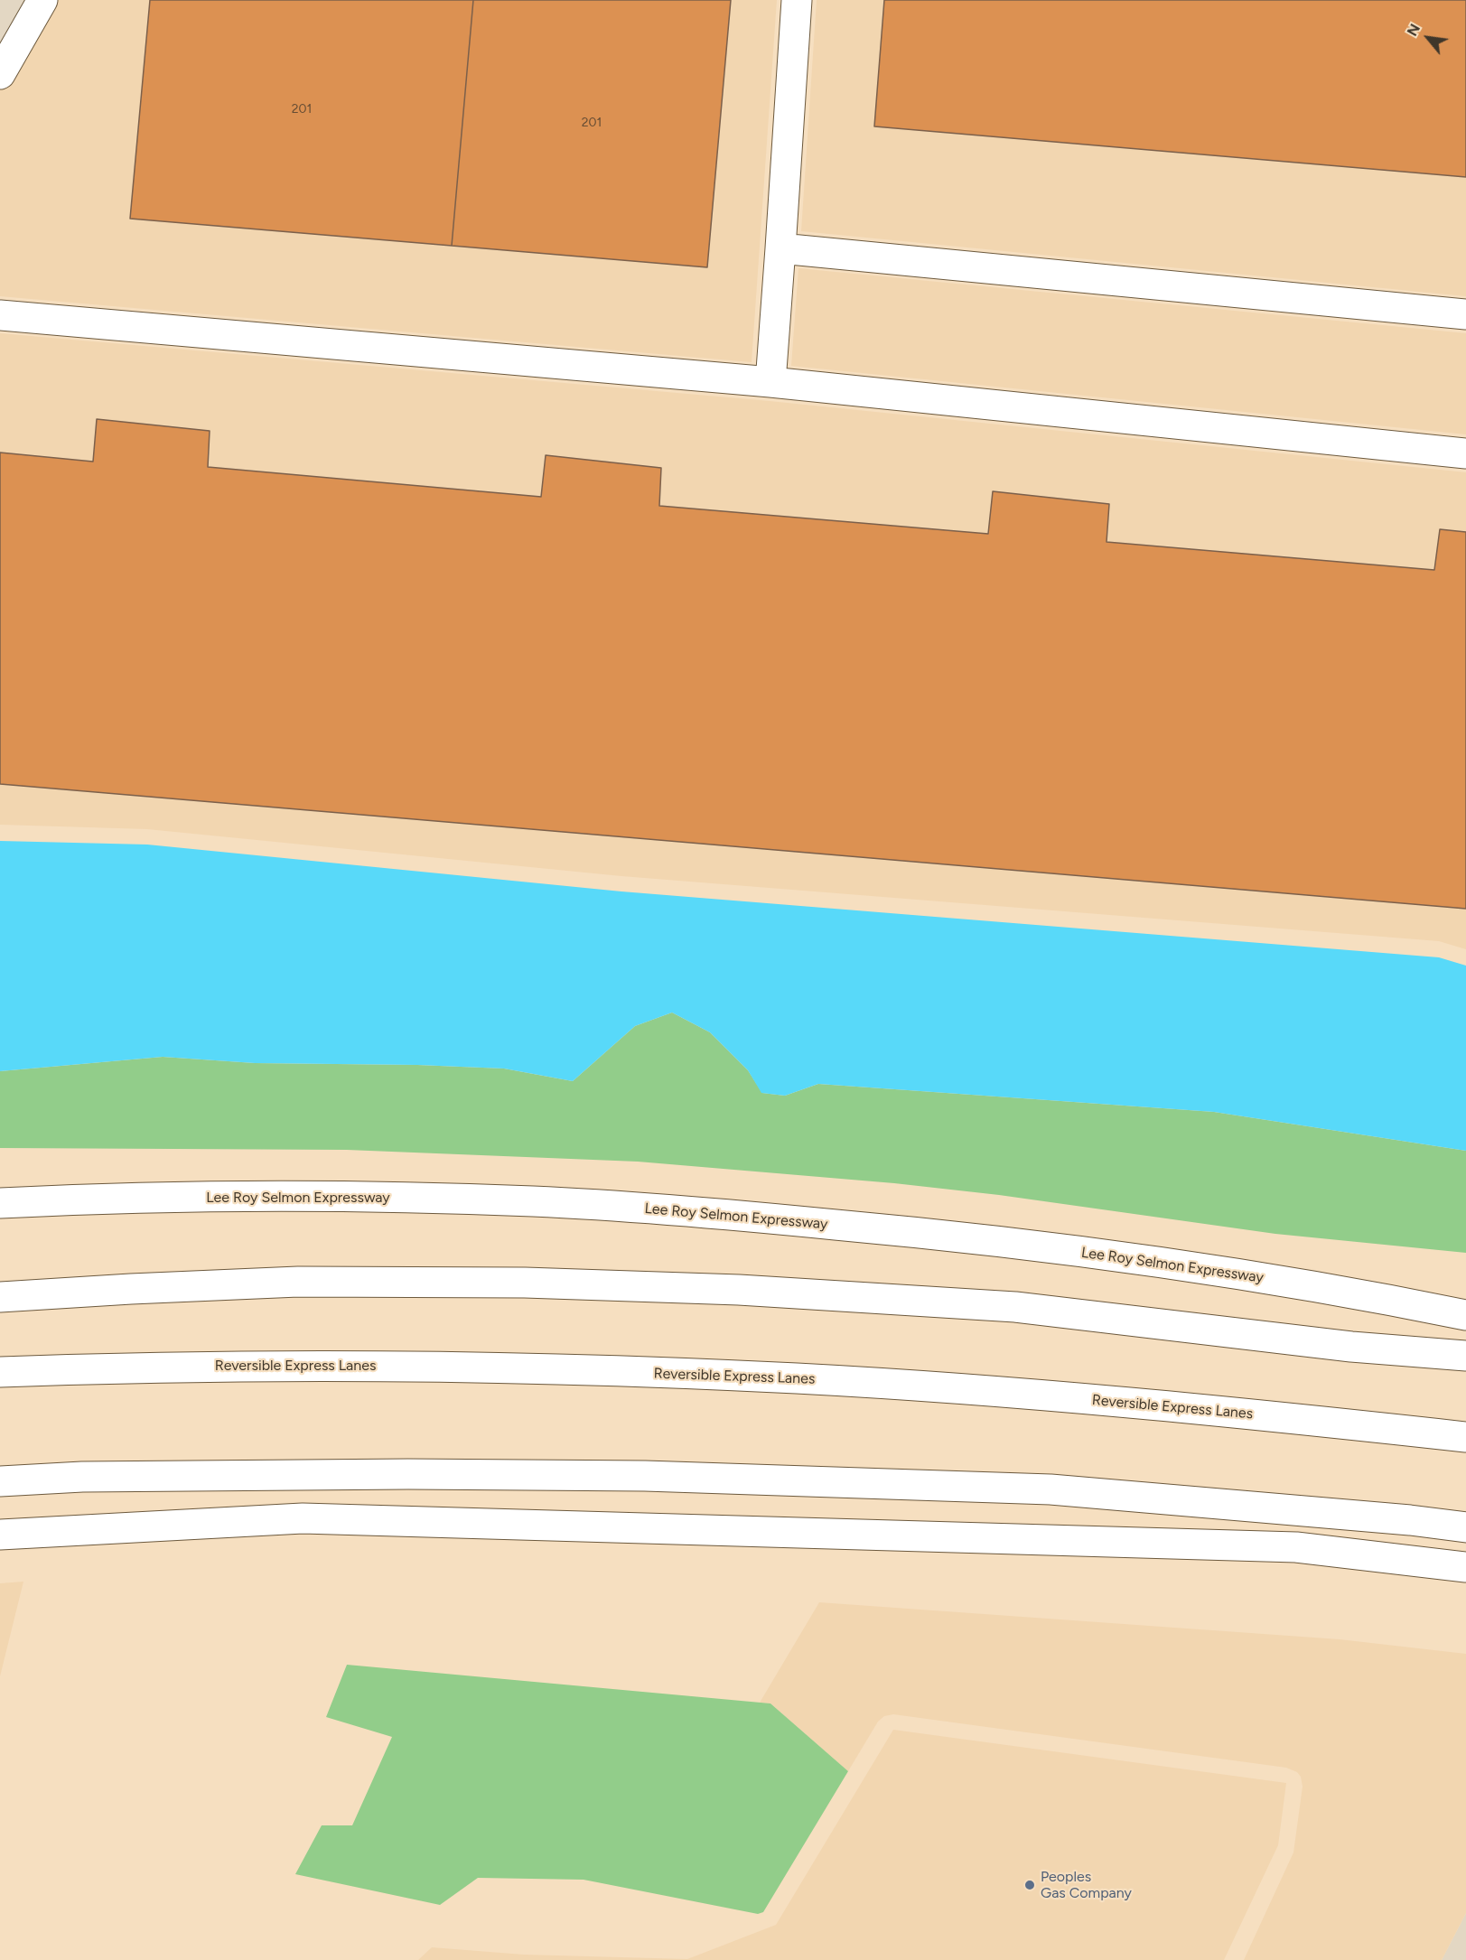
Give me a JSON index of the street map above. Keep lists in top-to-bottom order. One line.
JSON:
{"streets":{"main road":["Lee Roy Selmon Expressway","Reversible Express Lanes"]},"places":["Peoples Gas Company"],"house_numbers":["201","201"],"north":"top left"}
